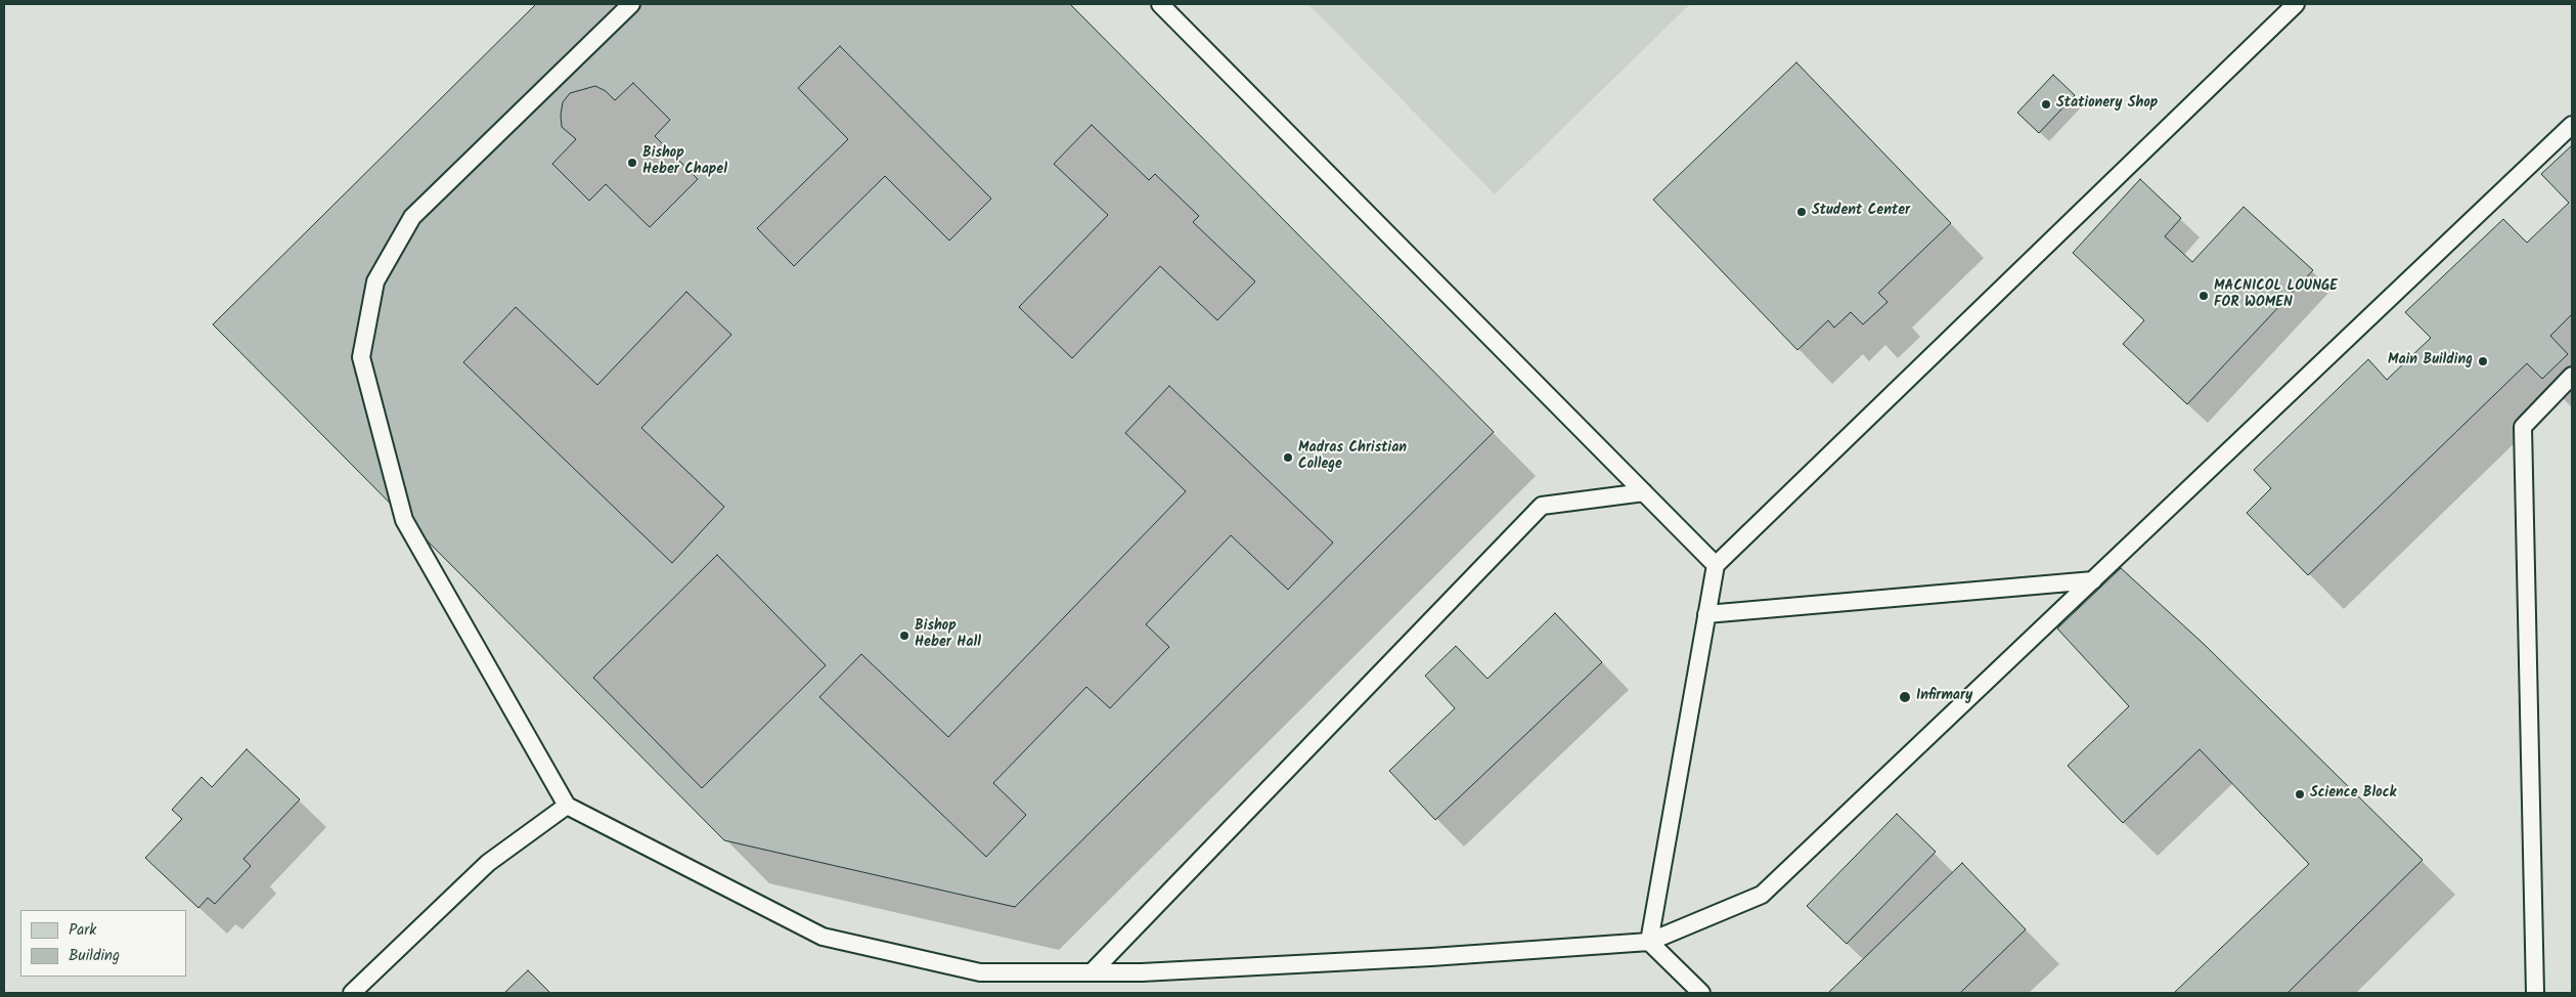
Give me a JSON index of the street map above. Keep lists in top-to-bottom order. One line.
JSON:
{"places":["Stationery Shop","Bishop Heber Chapel","Student Center","MACNICOL LOUNGE FOR WOMEN","Main Building","Madras Christian College","Bishop Heber Hall","Infirmary","Science Block"],"legend":["Park","Building"]}
